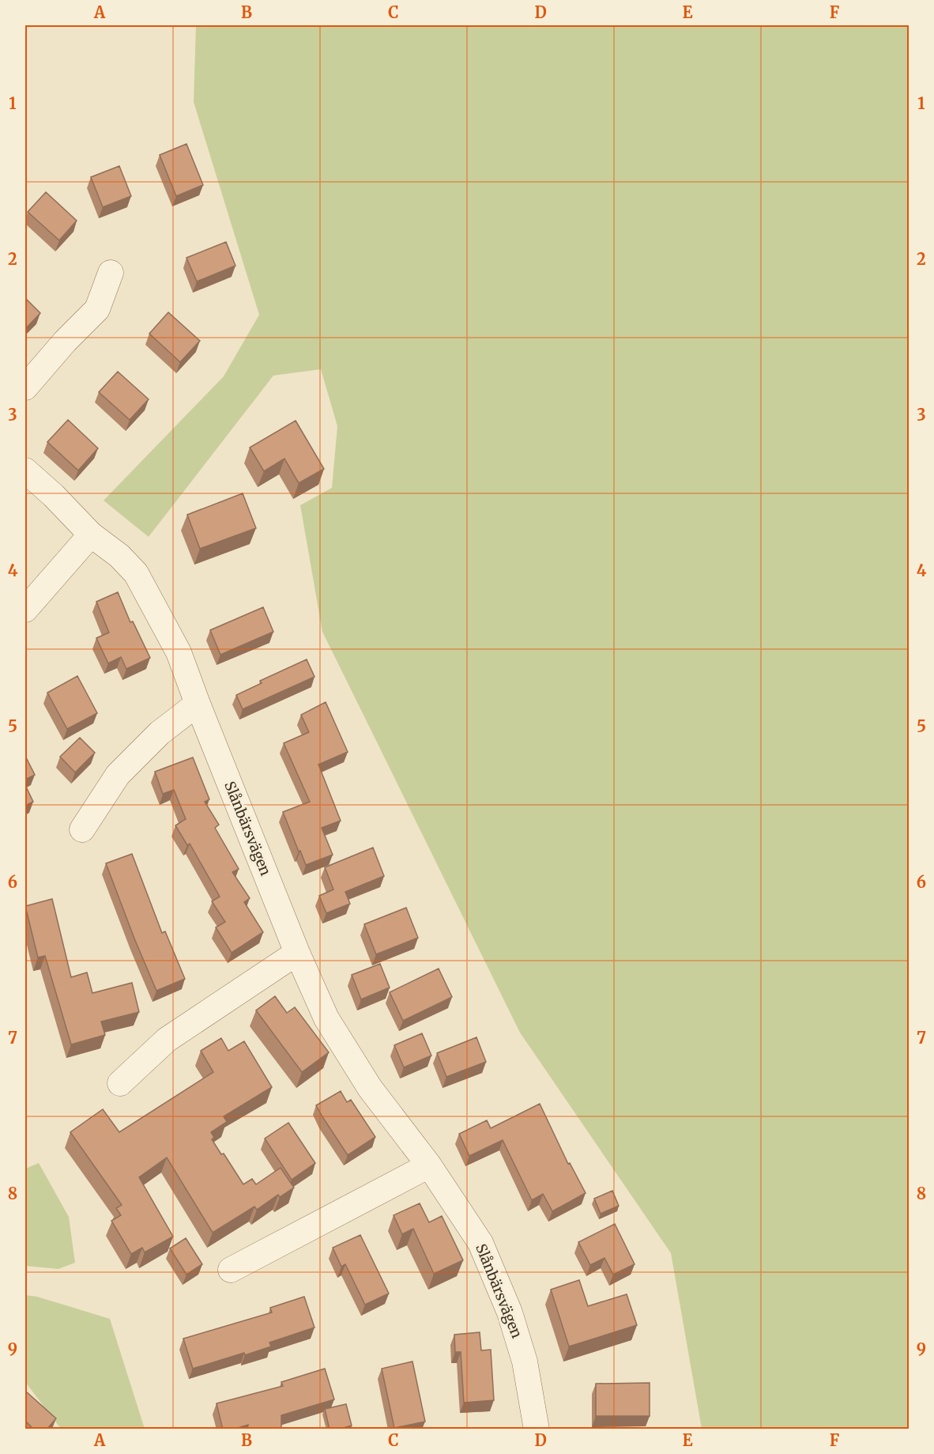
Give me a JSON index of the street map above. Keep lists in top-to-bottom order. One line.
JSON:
{"streets":{"street":["Slånbärsvägen"]},"grid":{"columns":["A","B","C","D","E","F"],"rows":["1","2","3","4","5","6","7","8","9"]}}
